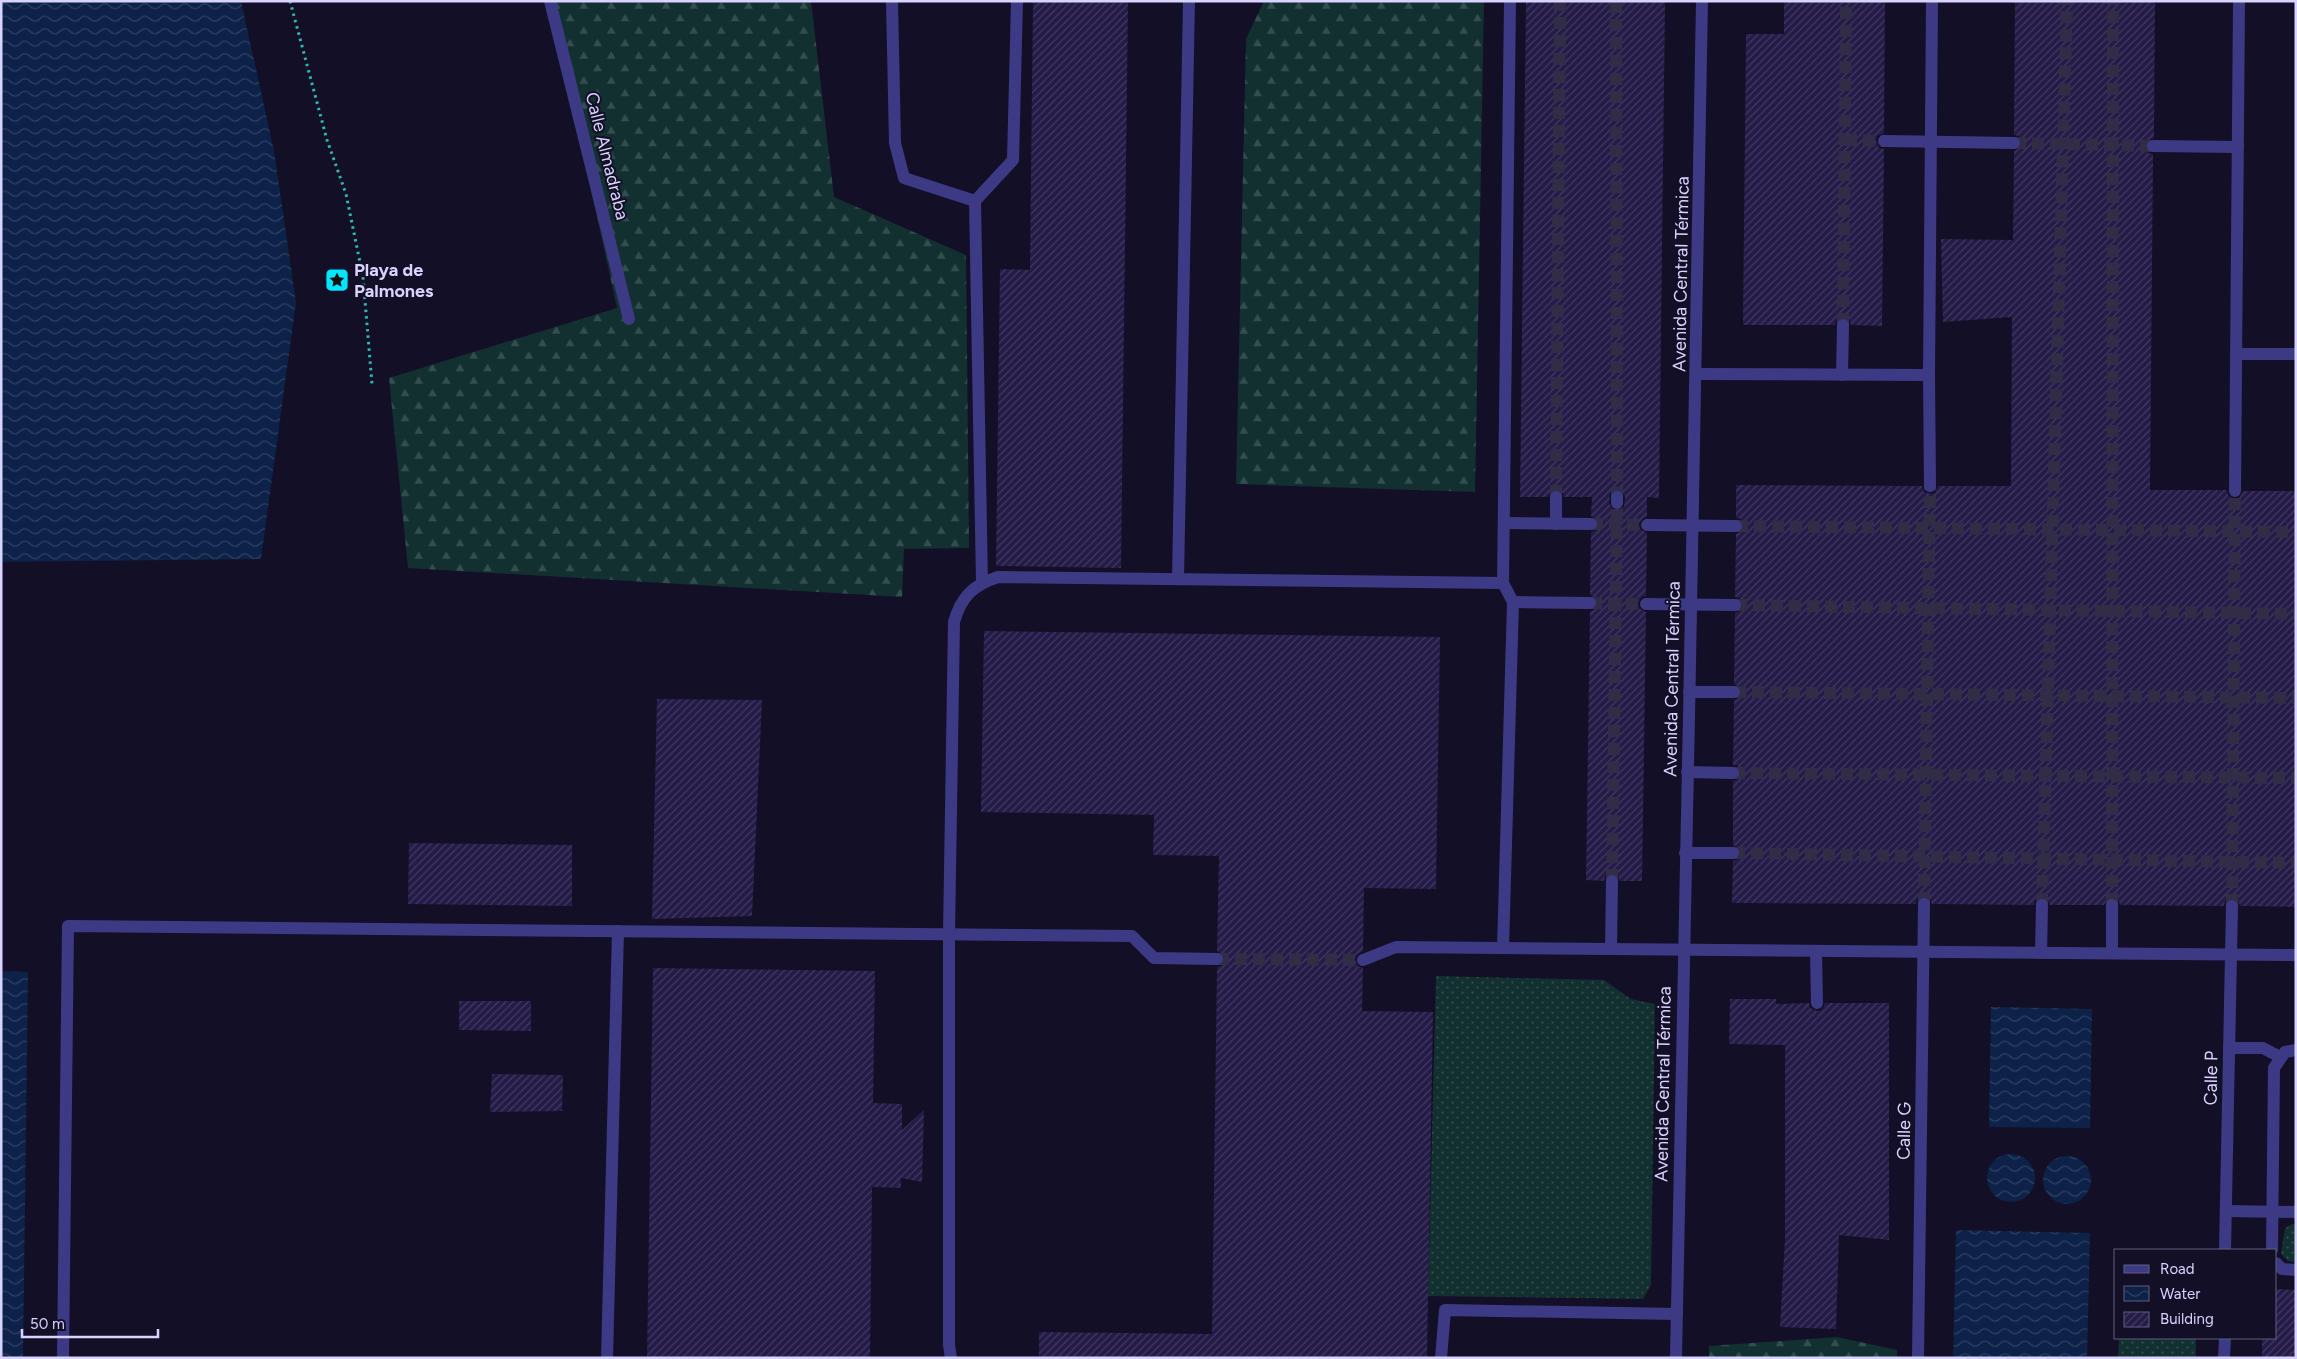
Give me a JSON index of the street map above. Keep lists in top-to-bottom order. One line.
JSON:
{"streets":{"street":["Calle Almadraba","Avenida Central Térmica","Calle P","Calle G"]},"places":{"place":["Playa de Palmones"]},"legend":["Road","Water","Building"],"scale_bar":"50 m"}
